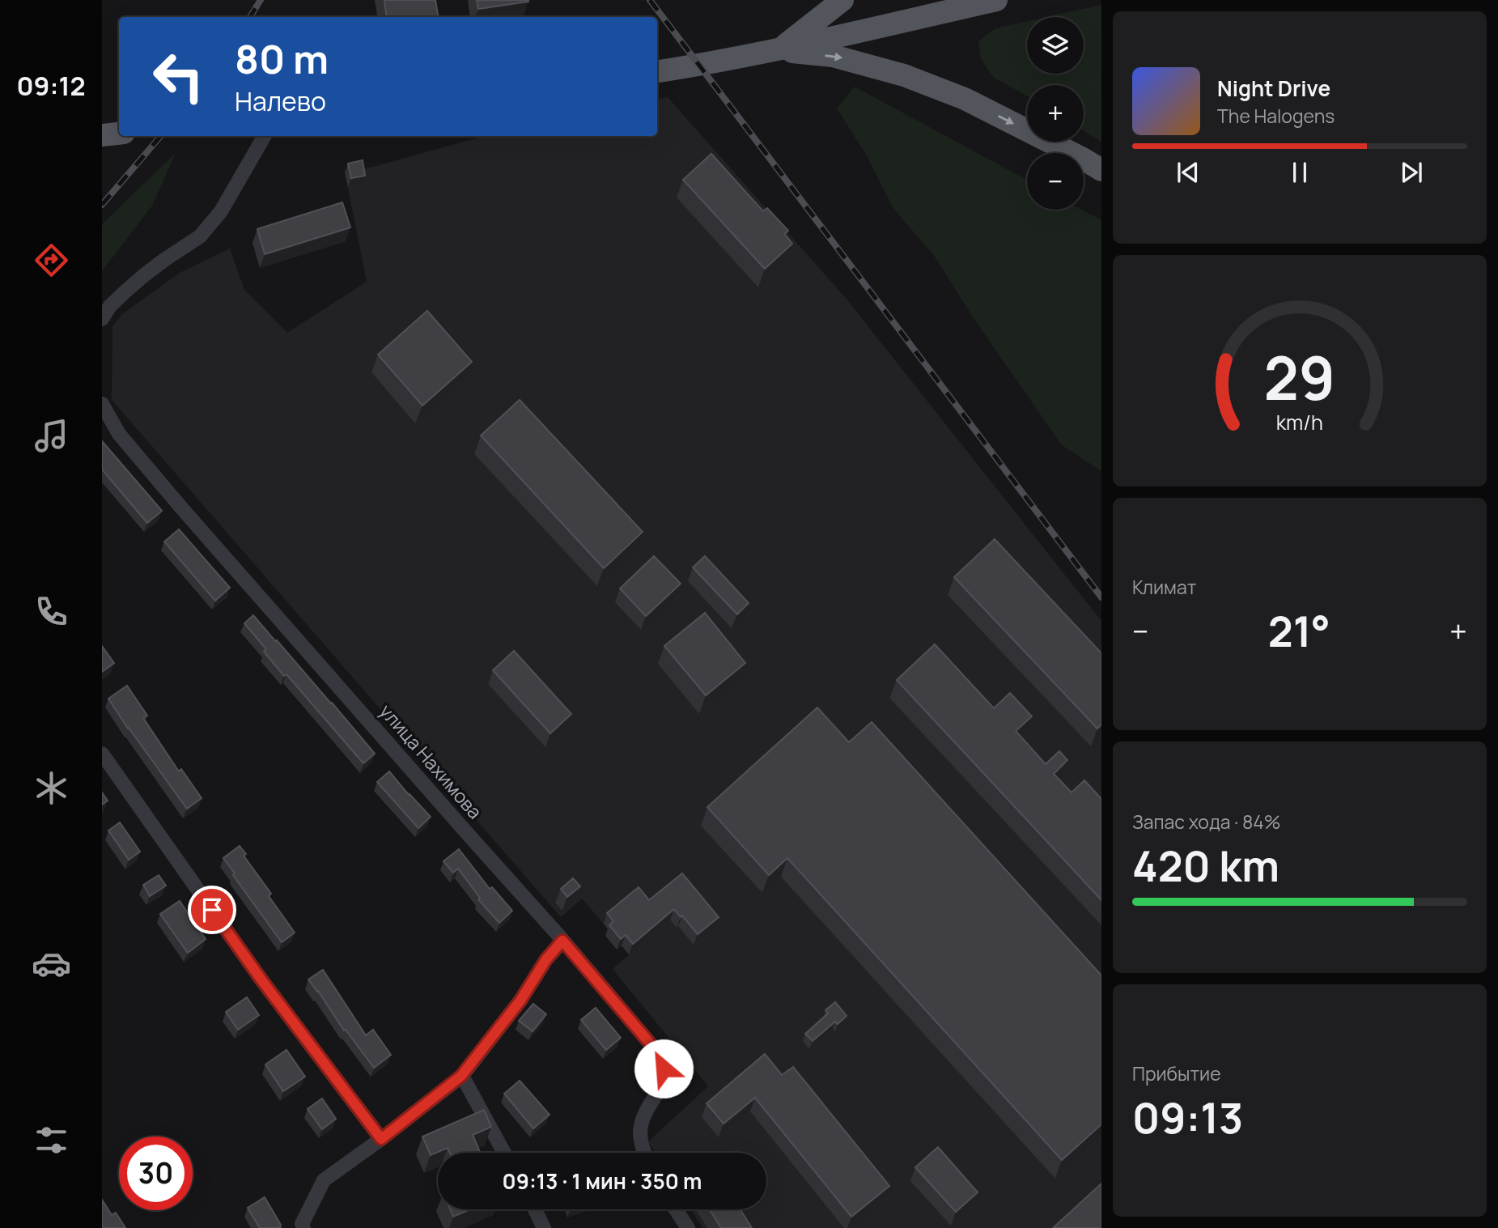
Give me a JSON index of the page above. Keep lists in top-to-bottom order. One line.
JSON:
{"streets":{"street":["улица Нахимова"]},"page":{"tabs":"09:12","map_buttons":["+","−"],"turn":["80 m","Налево"],"song":["Night Drive","The Halogens"],"tile":["Климат",["Запас хода · 84%","420 km"],["Прибытие","09:13"]],"heat":["−","21°","+"],"limit":"30","trip":"09:13 · 1 мин · 350 m","gauge":["29","km/h"]}}
